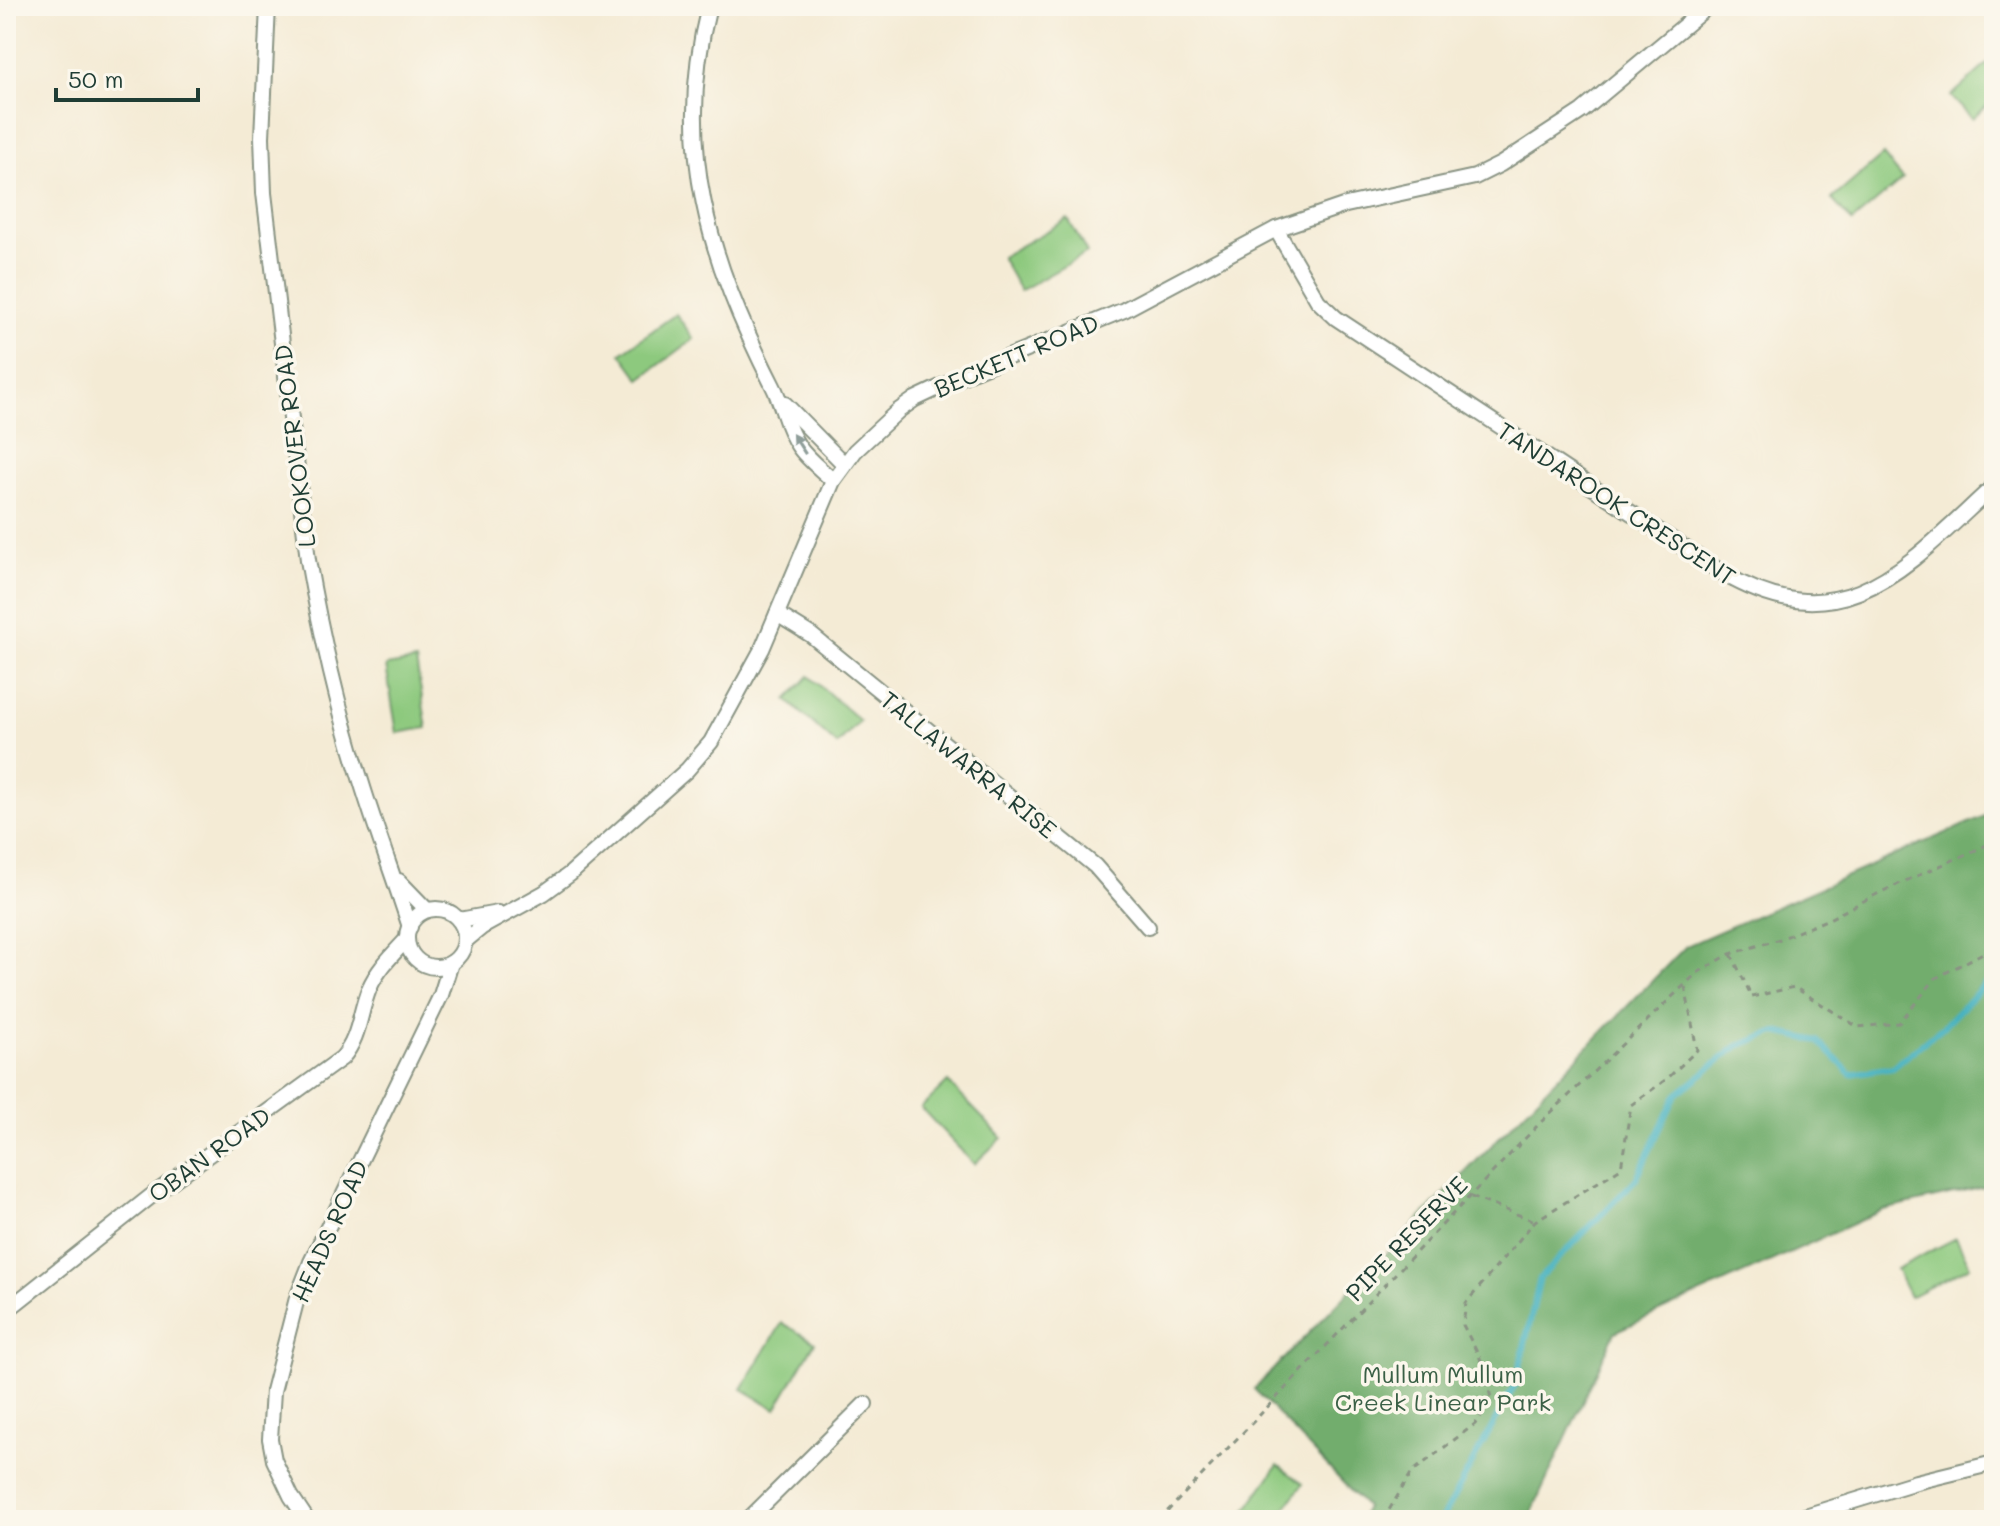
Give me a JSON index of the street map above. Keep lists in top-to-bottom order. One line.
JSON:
{"streets":{"street":["BECKETT ROAD","LOOKOVER ROAD","TANDAROOK CRESCENT","TALLAWARRA RISE","OBAN ROAD","HEADS ROAD"],"path":["PIPE RESERVE"]},"crossings":[["BECKETT ROAD","LOOKOVER ROAD"],["BECKETT ROAD","TANDAROOK CRESCENT"],["BECKETT ROAD","TALLAWARRA RISE"],["BECKETT ROAD","OBAN ROAD"],["BECKETT ROAD","HEADS ROAD"],["LOOKOVER ROAD","OBAN ROAD"],["LOOKOVER ROAD","HEADS ROAD"],["OBAN ROAD","HEADS ROAD"]],"parks":["Mullum Mullum Creek Linear Park"],"scale_bar":"50 m"}
